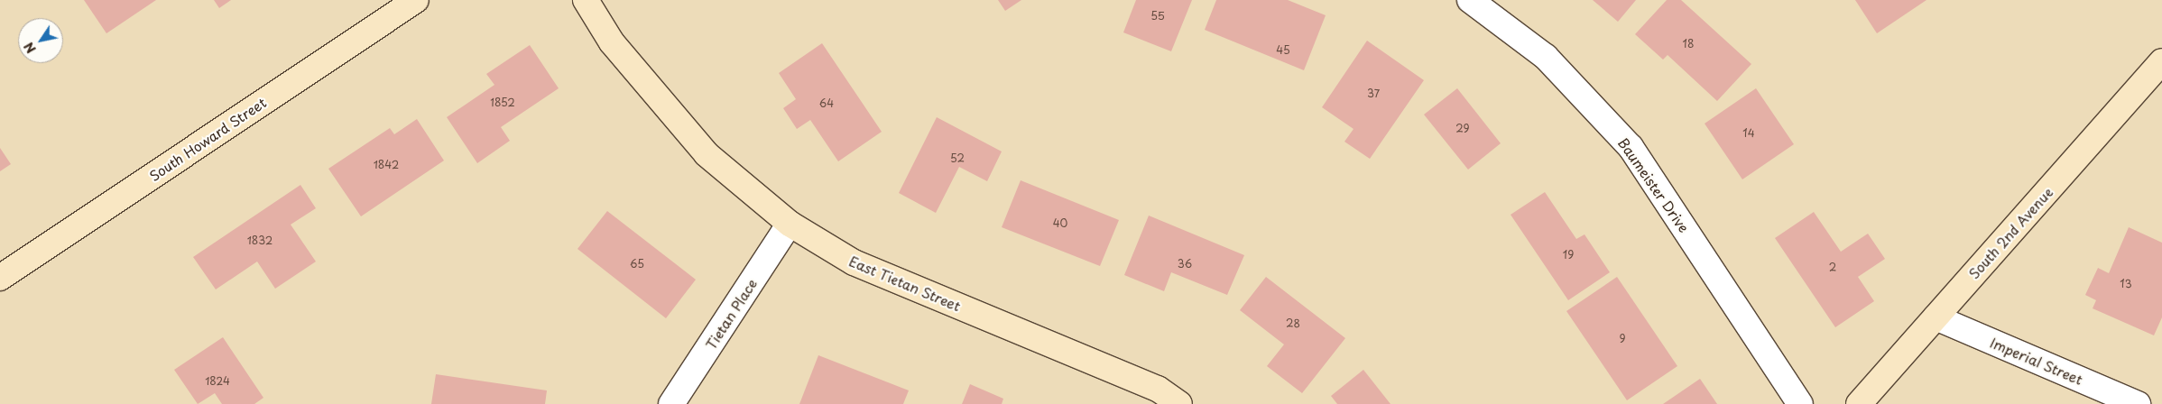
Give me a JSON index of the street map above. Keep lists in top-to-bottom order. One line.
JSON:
{"streets":{"main road":["South Howard Street","South 2nd Avenue","East Tietan Street"],"street":["Baumeister Drive","Tietan Place","Imperial Street"]},"crossings":[["South 2nd Avenue","Imperial Street"],["East Tietan Street","Tietan Place"]],"house_numbers":["55","18","45","37","1852","64","29","14","52","1842","40","1832","19","65","36","2","13","28","9","1824"],"north":"bottom left"}
